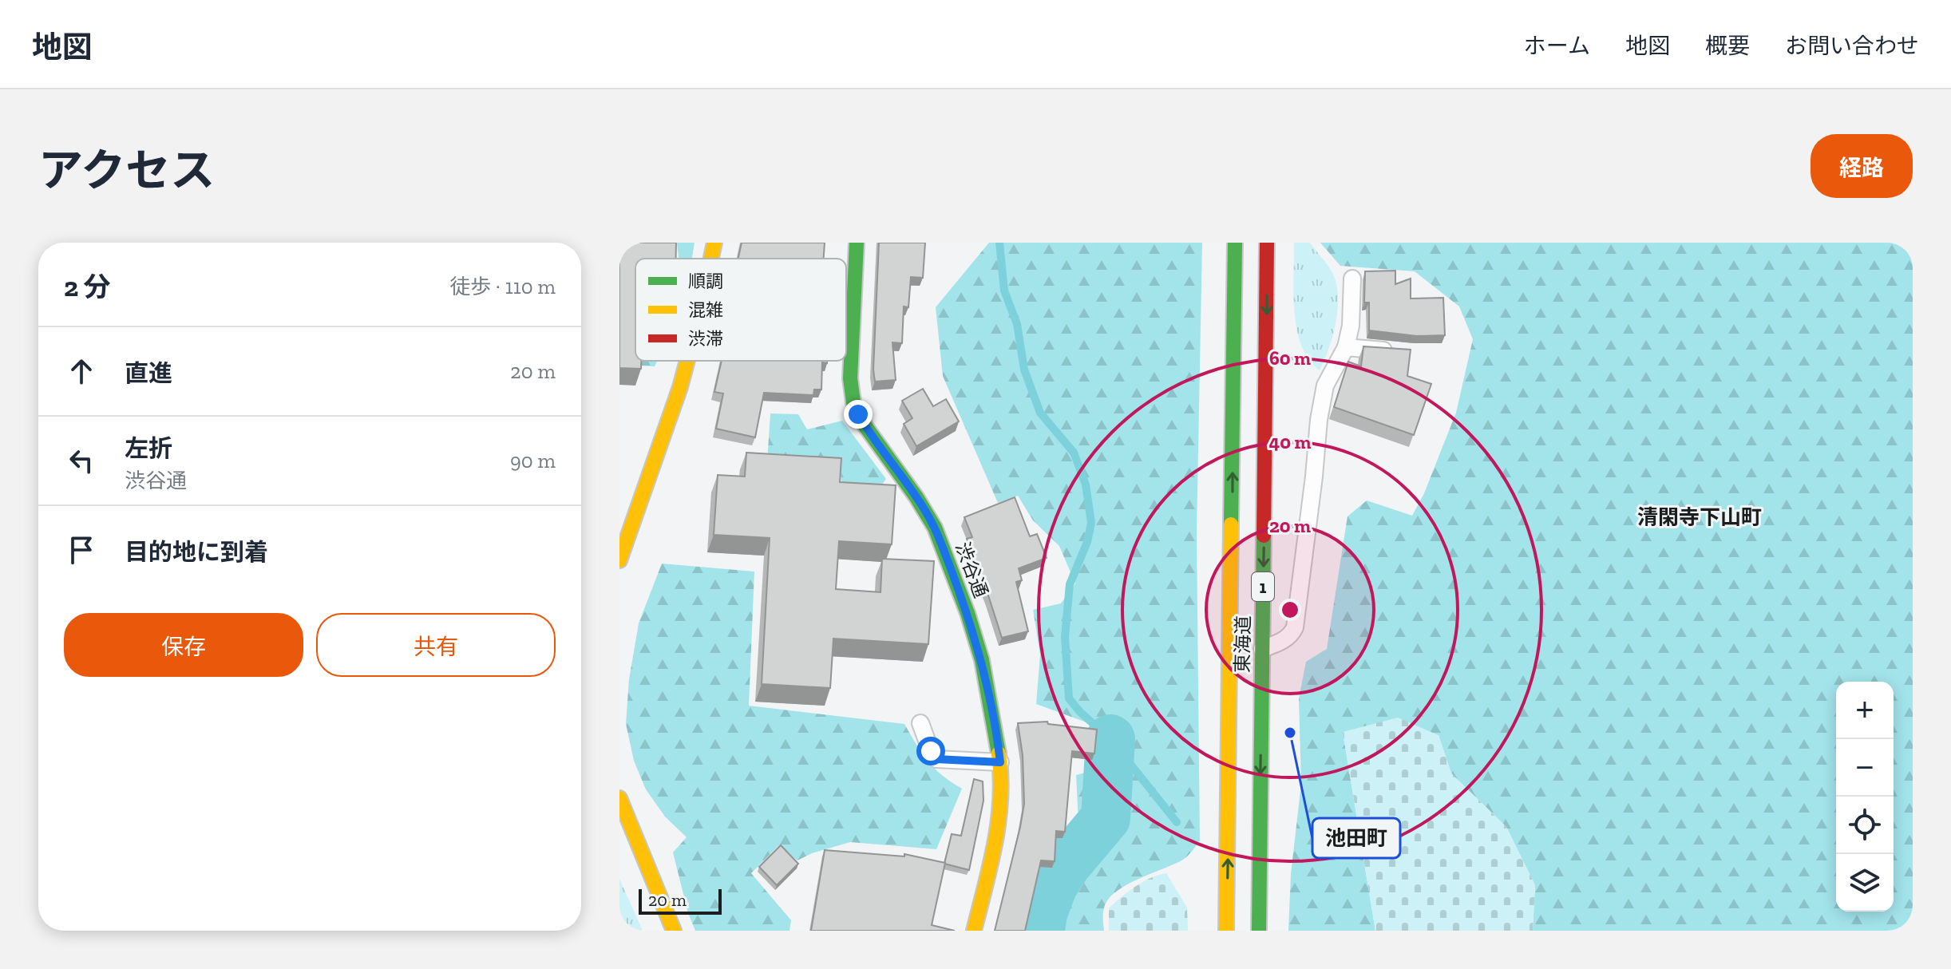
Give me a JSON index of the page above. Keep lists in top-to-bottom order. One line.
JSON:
{"streets":{"main road":["渋谷通","1","東海道"]},"districts":["清閑寺下山町"],"places":["池田町"],"legend":["順調","混雑","渋滞"],"scale_bar":"20 m","page":{"header":"地図","nav":["ホーム","地図","概要","お問い合わせ"],"title":"アクセス","buttons":["経路",["保存","共有"]],"heading":["2 分","徒歩 · 110 m"],"list":[["直進","20 m"],["左折","渋谷通","90 m"],"目的地に到着"],"map_buttons":["+","−"],"scale":"20 m"},"rings":["60 m","40 m","20 m"]}
